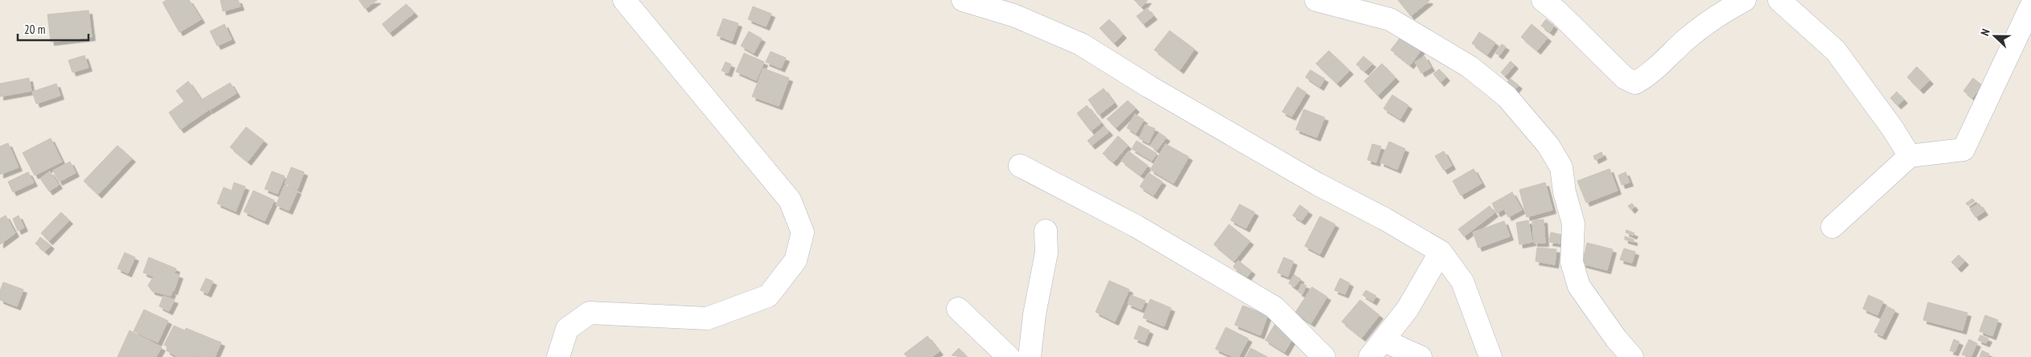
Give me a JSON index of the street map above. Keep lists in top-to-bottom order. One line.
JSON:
{"scale_bar":"20 m","north":"left"}
